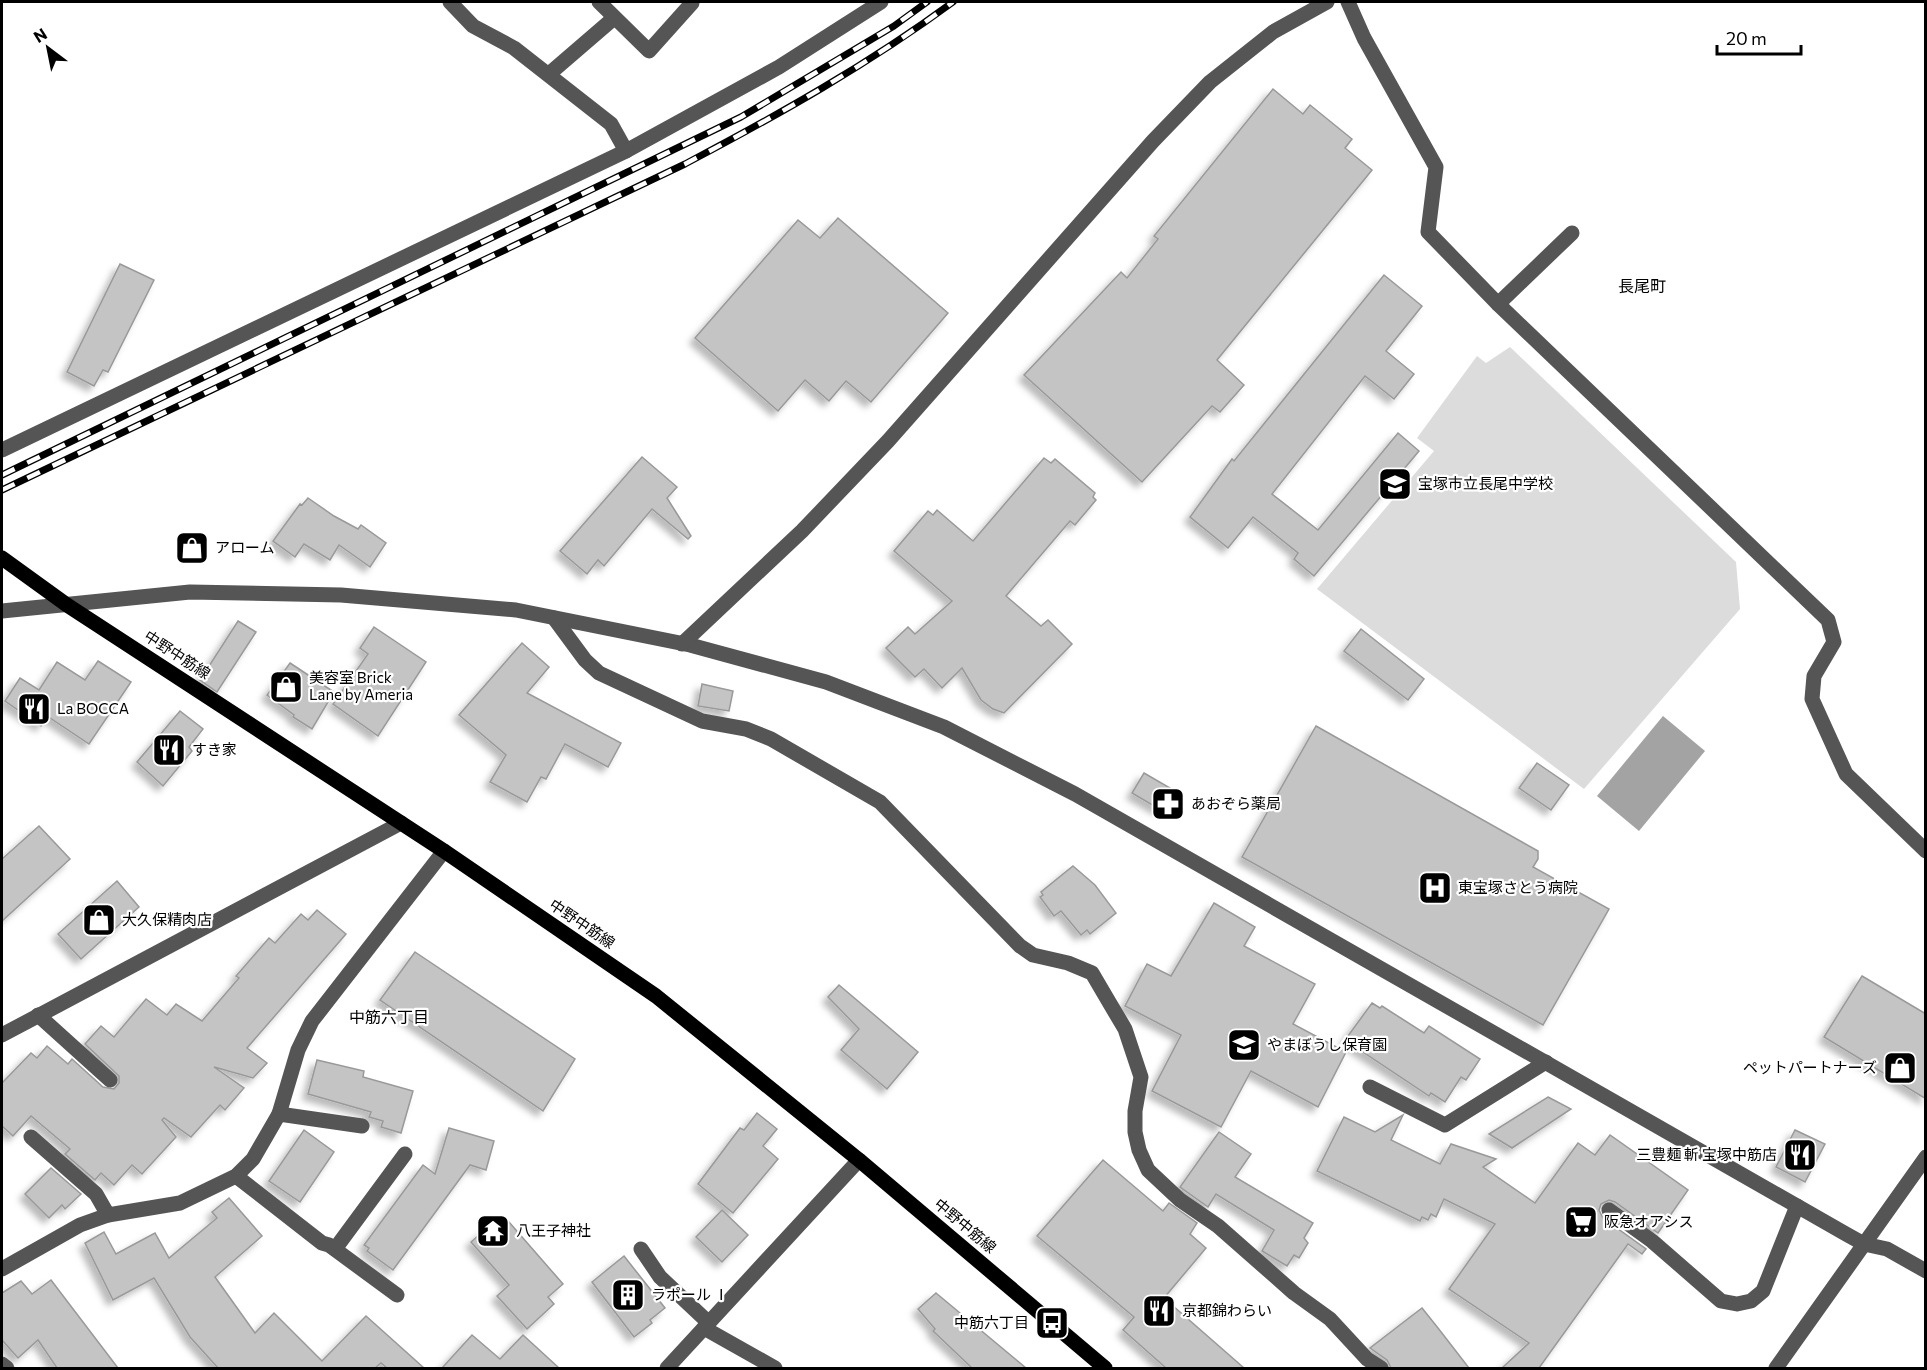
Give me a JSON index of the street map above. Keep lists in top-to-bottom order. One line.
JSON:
{"streets":{"main road":["中野中筋線"]},"districts":["長尾町","中筋六丁目"],"places":{"school or university":["宝塚市立長尾中学校","やまぼうし保育園"],"shop":["アローム","美容室 Brick Lane by Ameria","大久保精肉店","ペットパートナーズ"],"restaurant":["La BOCCA","すき家","三豊麺 斬 宝塚中筋店","京都錦わらい"],"pharmacy":["あおぞら薬局"],"hospital":["東宝塚さとう病院"],"supermarket":["阪急オアシス"],"temple":["八王子神社"],"building":["ラポール Ⅰ"],"bus stop":["中筋六丁目"]},"scale_bar":"20 m","north":"top left"}
